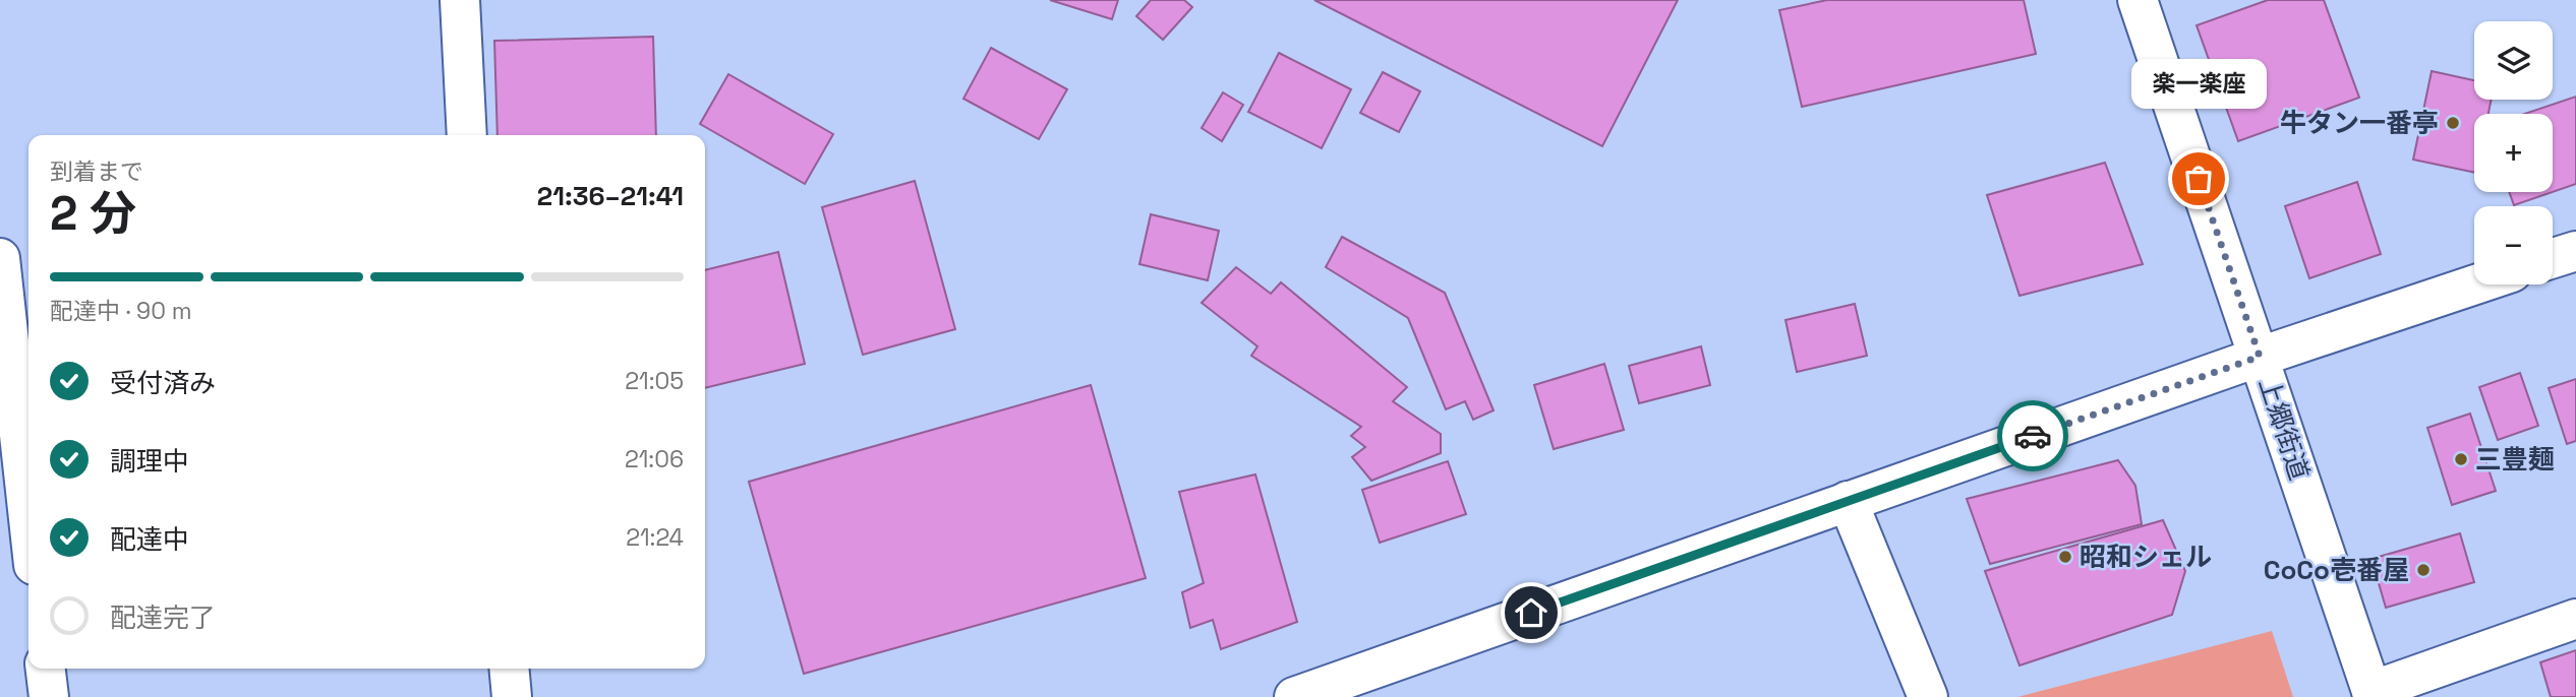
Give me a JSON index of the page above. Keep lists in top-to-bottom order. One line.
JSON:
{"streets":{"main road":["上郷街道"]},"places":["牛タン一番亭","楽一楽座","三豊麺","昭和シェル","CoCo壱番屋"],"page":{"map_buttons":["+","−"],"bubble":"楽一楽座","heading":["2 分","到着まで","21:36–21:41"],"bar":"配達中 · 90 m","list":[["受付済み","21:05"],["調理中","21:06"],["配達中","21:24"],"配達完了"]}}
